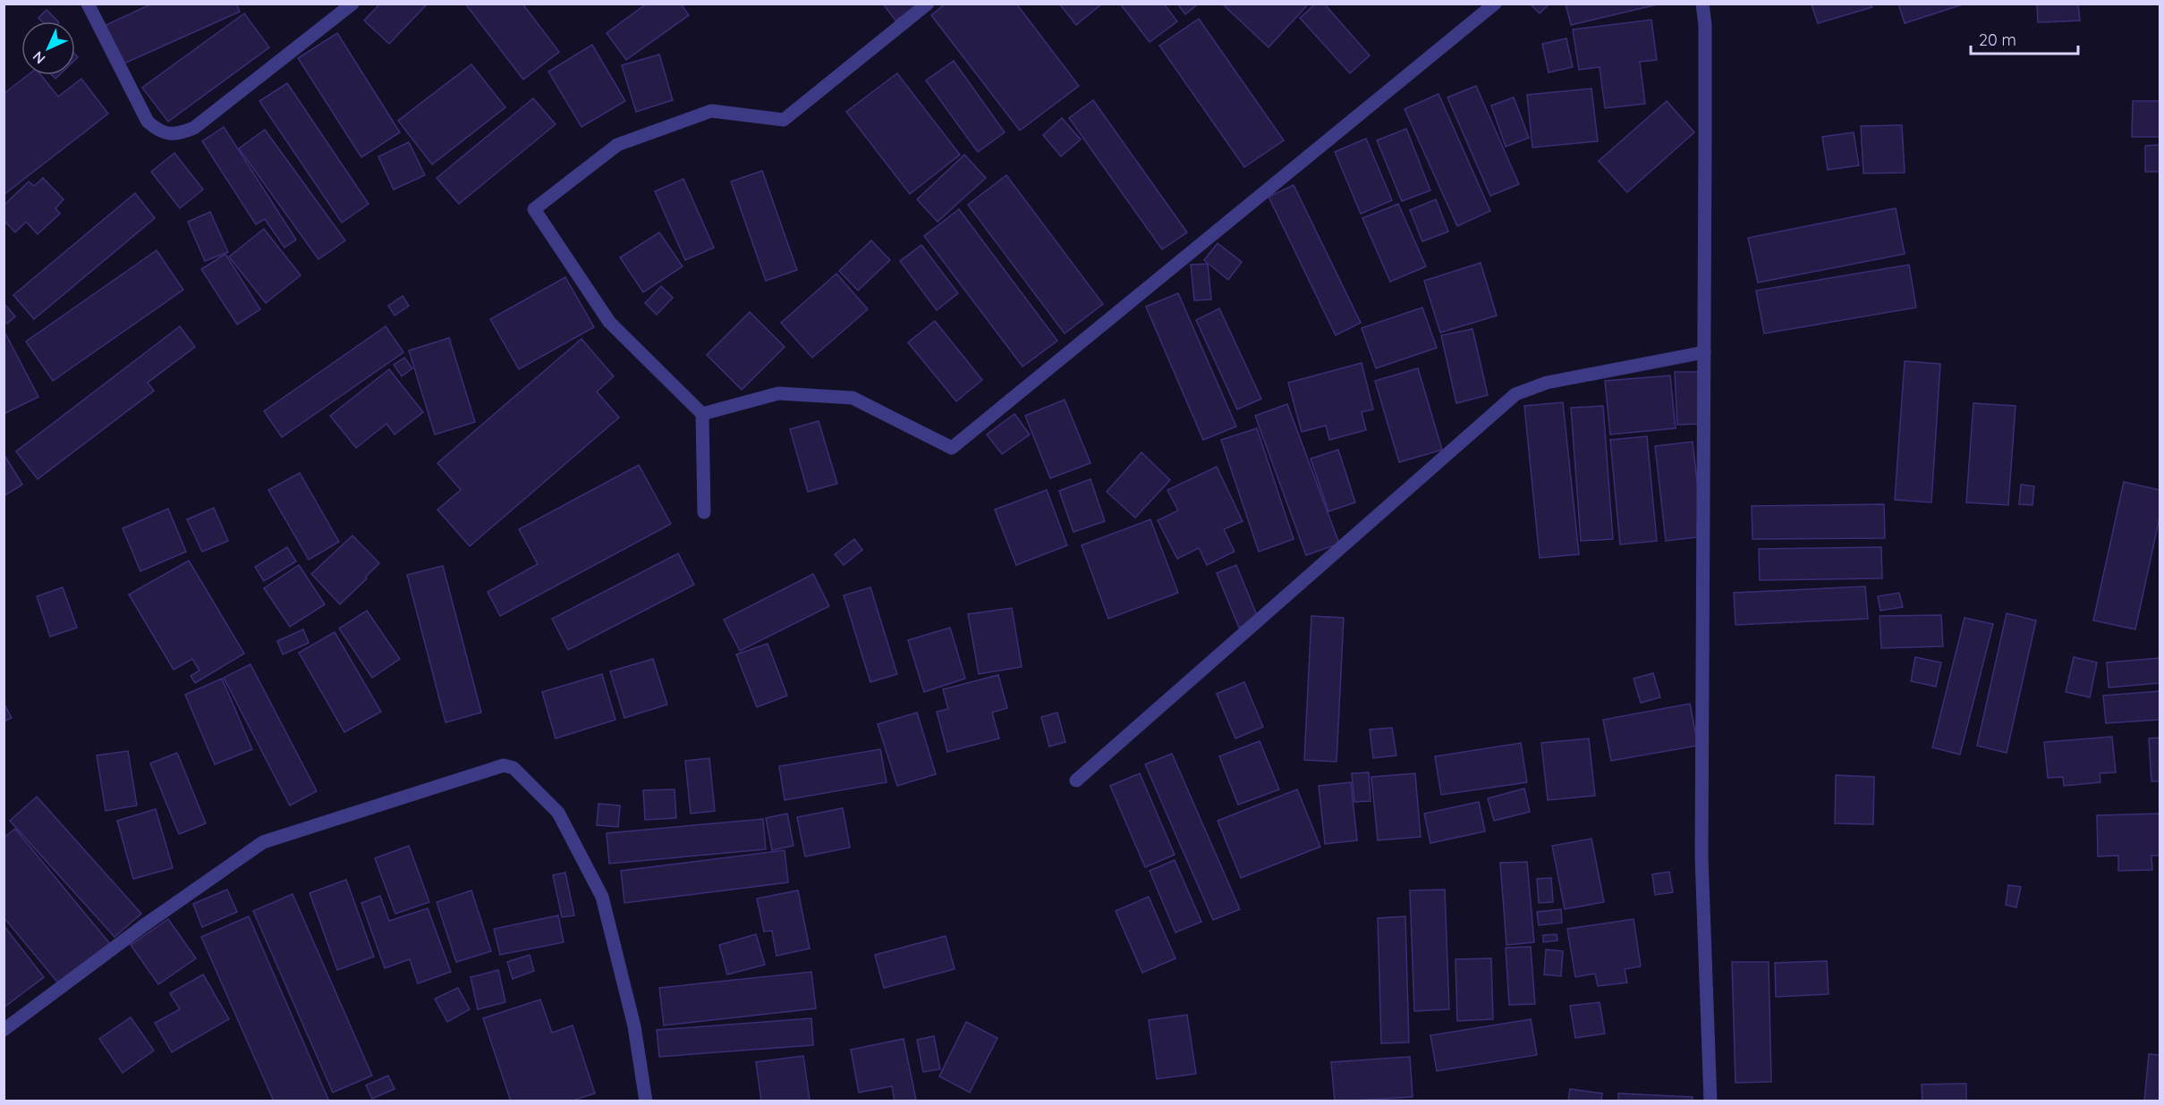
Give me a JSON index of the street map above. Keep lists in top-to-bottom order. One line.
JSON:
{"scale_bar":"20 m","north":"bottom left"}
